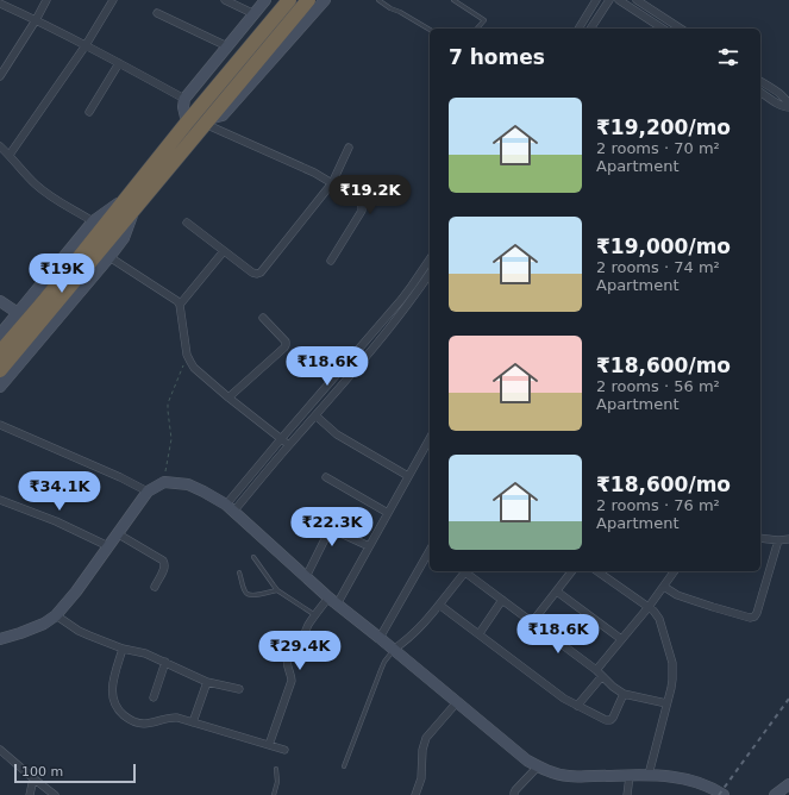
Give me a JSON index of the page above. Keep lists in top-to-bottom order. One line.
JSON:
{"scale_bar":"100 m","page":{"heading":"7 homes","list":[{"name":"₹19,200/mo","note":"2 rooms · 70 m² · Apartment"},{"name":"₹19,000/mo","note":"2 rooms · 74 m² · Apartment"},{"name":"₹18,600/mo","note":"2 rooms · 56 m² · Apartment"},{"name":"₹18,600/mo","note":"2 rooms · 76 m² · Apartment"}],"price":["₹19.2K","₹19K","₹18.6K","₹34.1K","₹22.3K","₹18.6K","₹29.4K"],"scale":"100 m"}}
